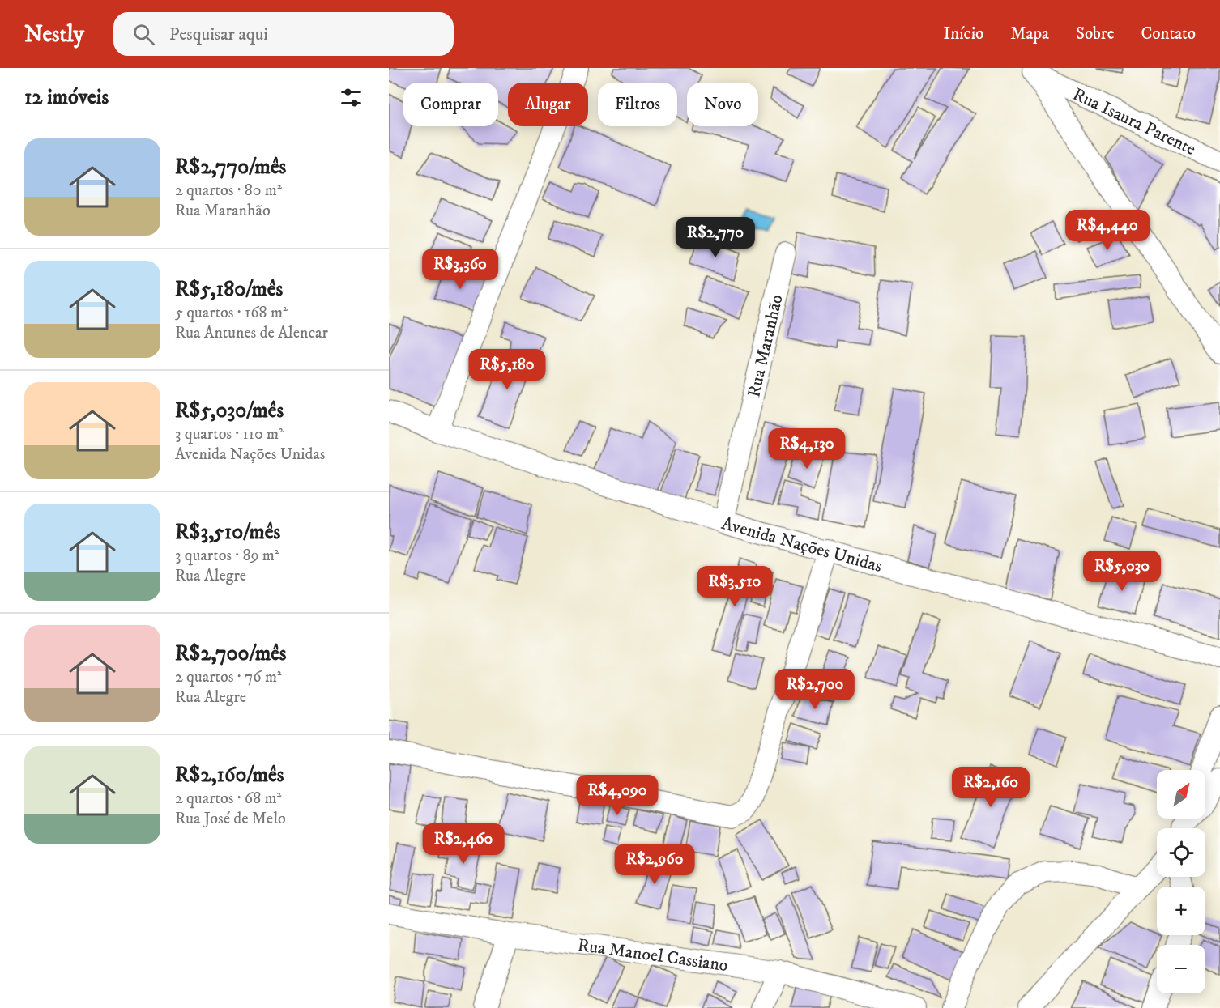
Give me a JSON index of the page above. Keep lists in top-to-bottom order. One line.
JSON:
{"streets":{"street":["Rua Isaura Parente","Rua Maranhão","Avenida Nações Unidas","Rua Manoel Cassiano"]},"crossings":[["Rua Maranhão","Avenida Nações Unidas"]],"north":"top right","page":{"header":"Nestly","search":"Pesquisar aqui","nav":["Início","Mapa","Sobre","Contato"],"heading":"12 imóveis","chip":["Comprar","Alugar","Filtros","Novo"],"list":[{"name":"R$2,770/mês","note":"2 quartos · 80 m² · Rua Maranhão"},{"name":"R$5,180/mês","note":"5 quartos · 168 m² · Rua Antunes de Alencar"},{"name":"R$5,030/mês","note":"3 quartos · 110 m² · Avenida Nações Unidas"},{"name":"R$3,510/mês","note":"3 quartos · 89 m² · Rua Alegre"},{"name":"R$2,700/mês","note":"2 quartos · 76 m² · Rua Alegre"},{"name":"R$2,160/mês","note":"2 quartos · 68 m² · Rua José de Melo"}],"price":["R$4,440","R$2,770","R$3,360","R$5,180","R$4,130","R$5,030","R$3,510","R$2,700","R$2,160","R$4,090","R$2,460","R$2,960"],"map_buttons":["+","−"]}}
